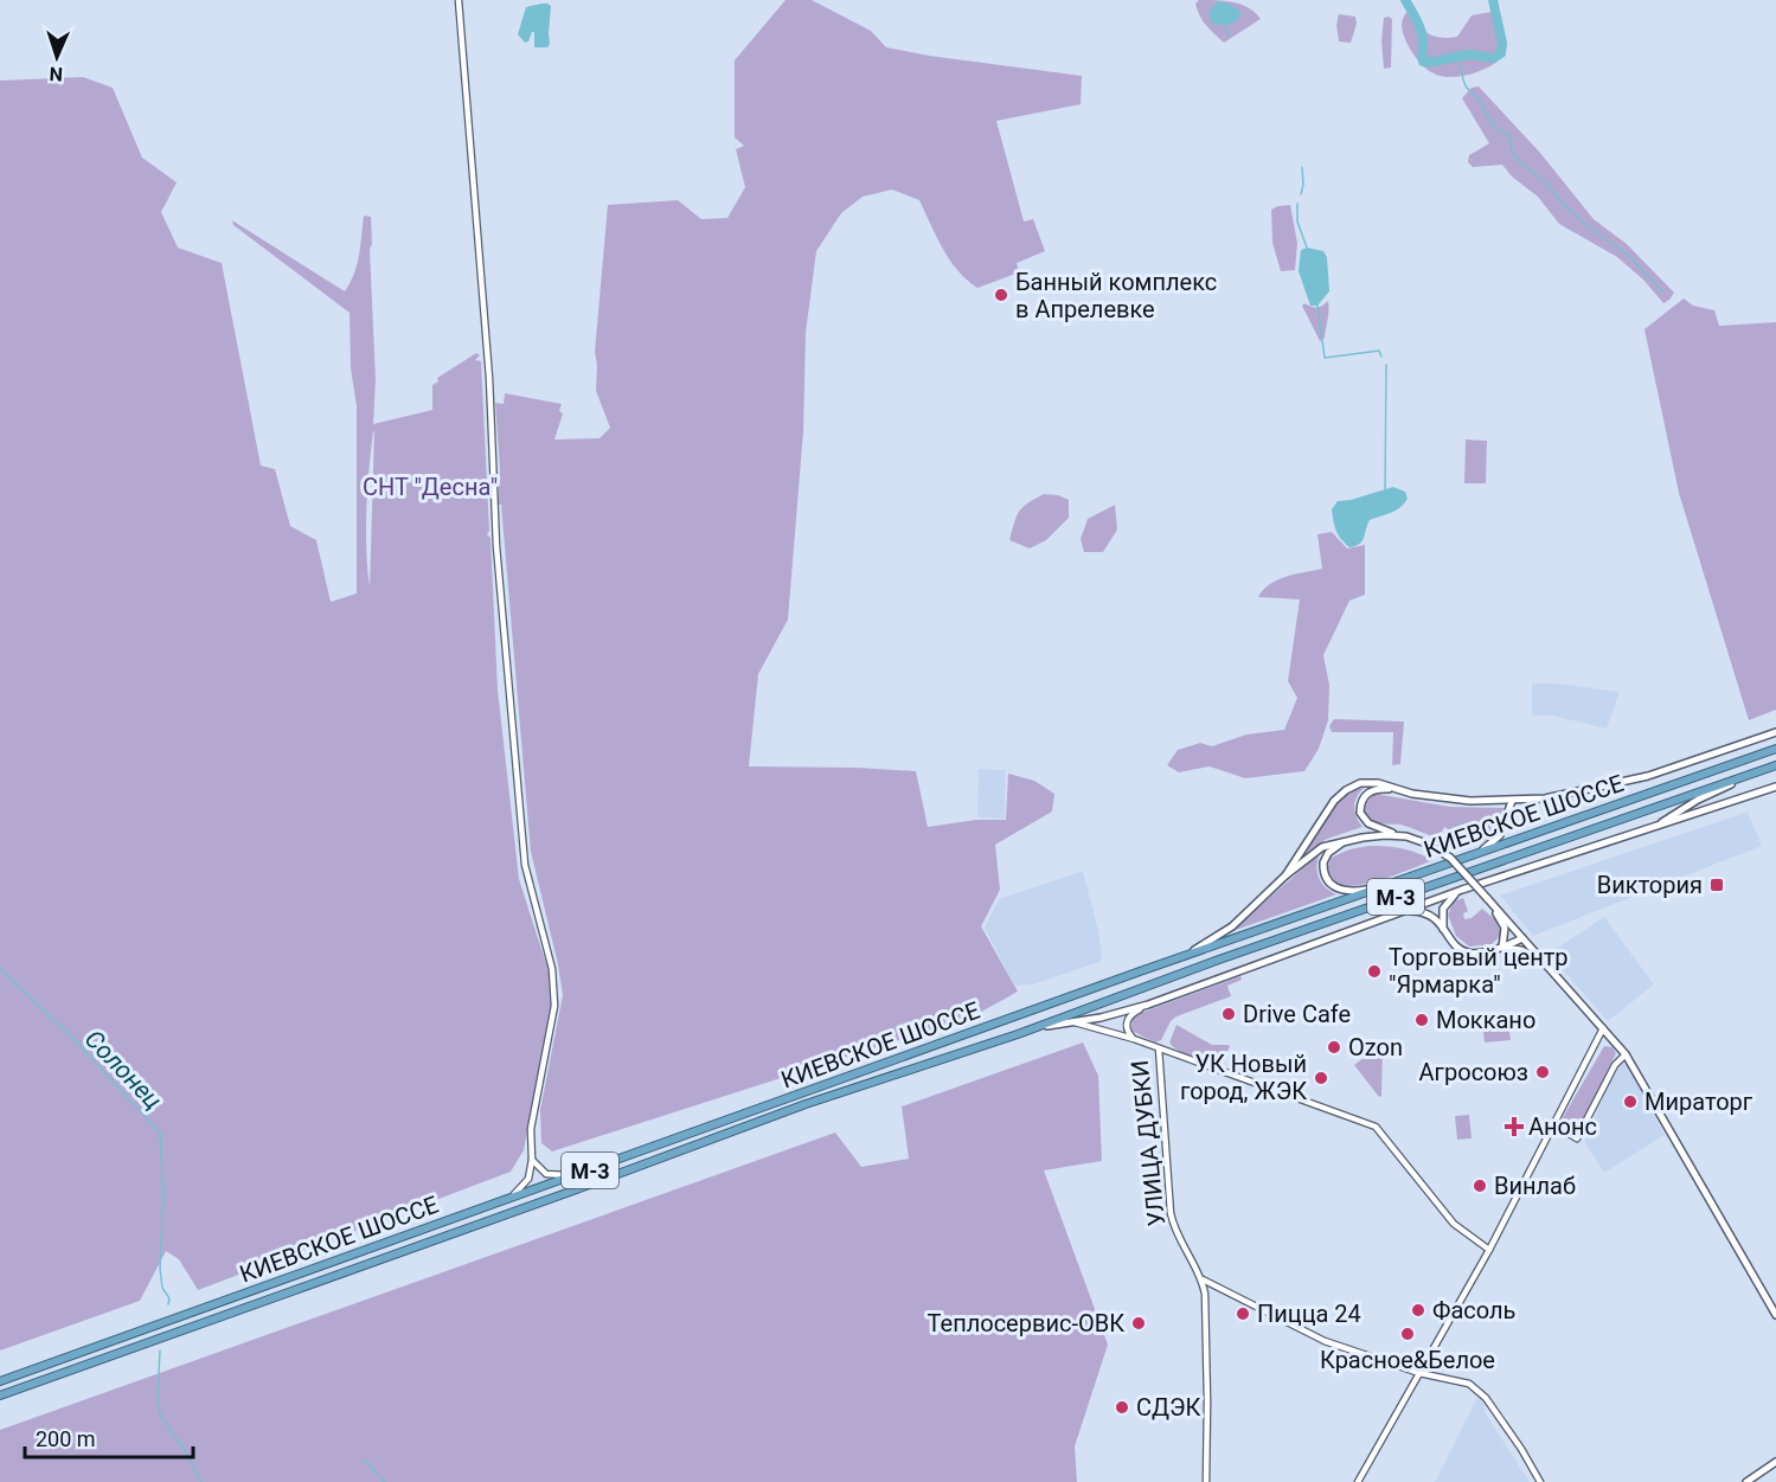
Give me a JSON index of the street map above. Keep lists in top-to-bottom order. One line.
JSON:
{"streets":{"highway":["КИЕВСКОЕ ШОССЕ","М-3"],"street":["УЛИЦА ДУБКИ"]},"water":["Солонец"],"parks":["СНТ \"Десна\""],"places":{"other":["Банный комплекс в Апрелевке","Торговый центр \"Ярмарка\"","Drive Cafe","Моккано","Ozon","Агросоюз","УК Новый город, ЖЭК","Мираторг","Винлаб","Фасоль","Пицца 24","Теплосервис-ОВК","Красное&Белое","СДЭК"],"transit":["Виктория"],"health":["Анонс"]},"scale_bar":"200 m","north":"bottom"}
